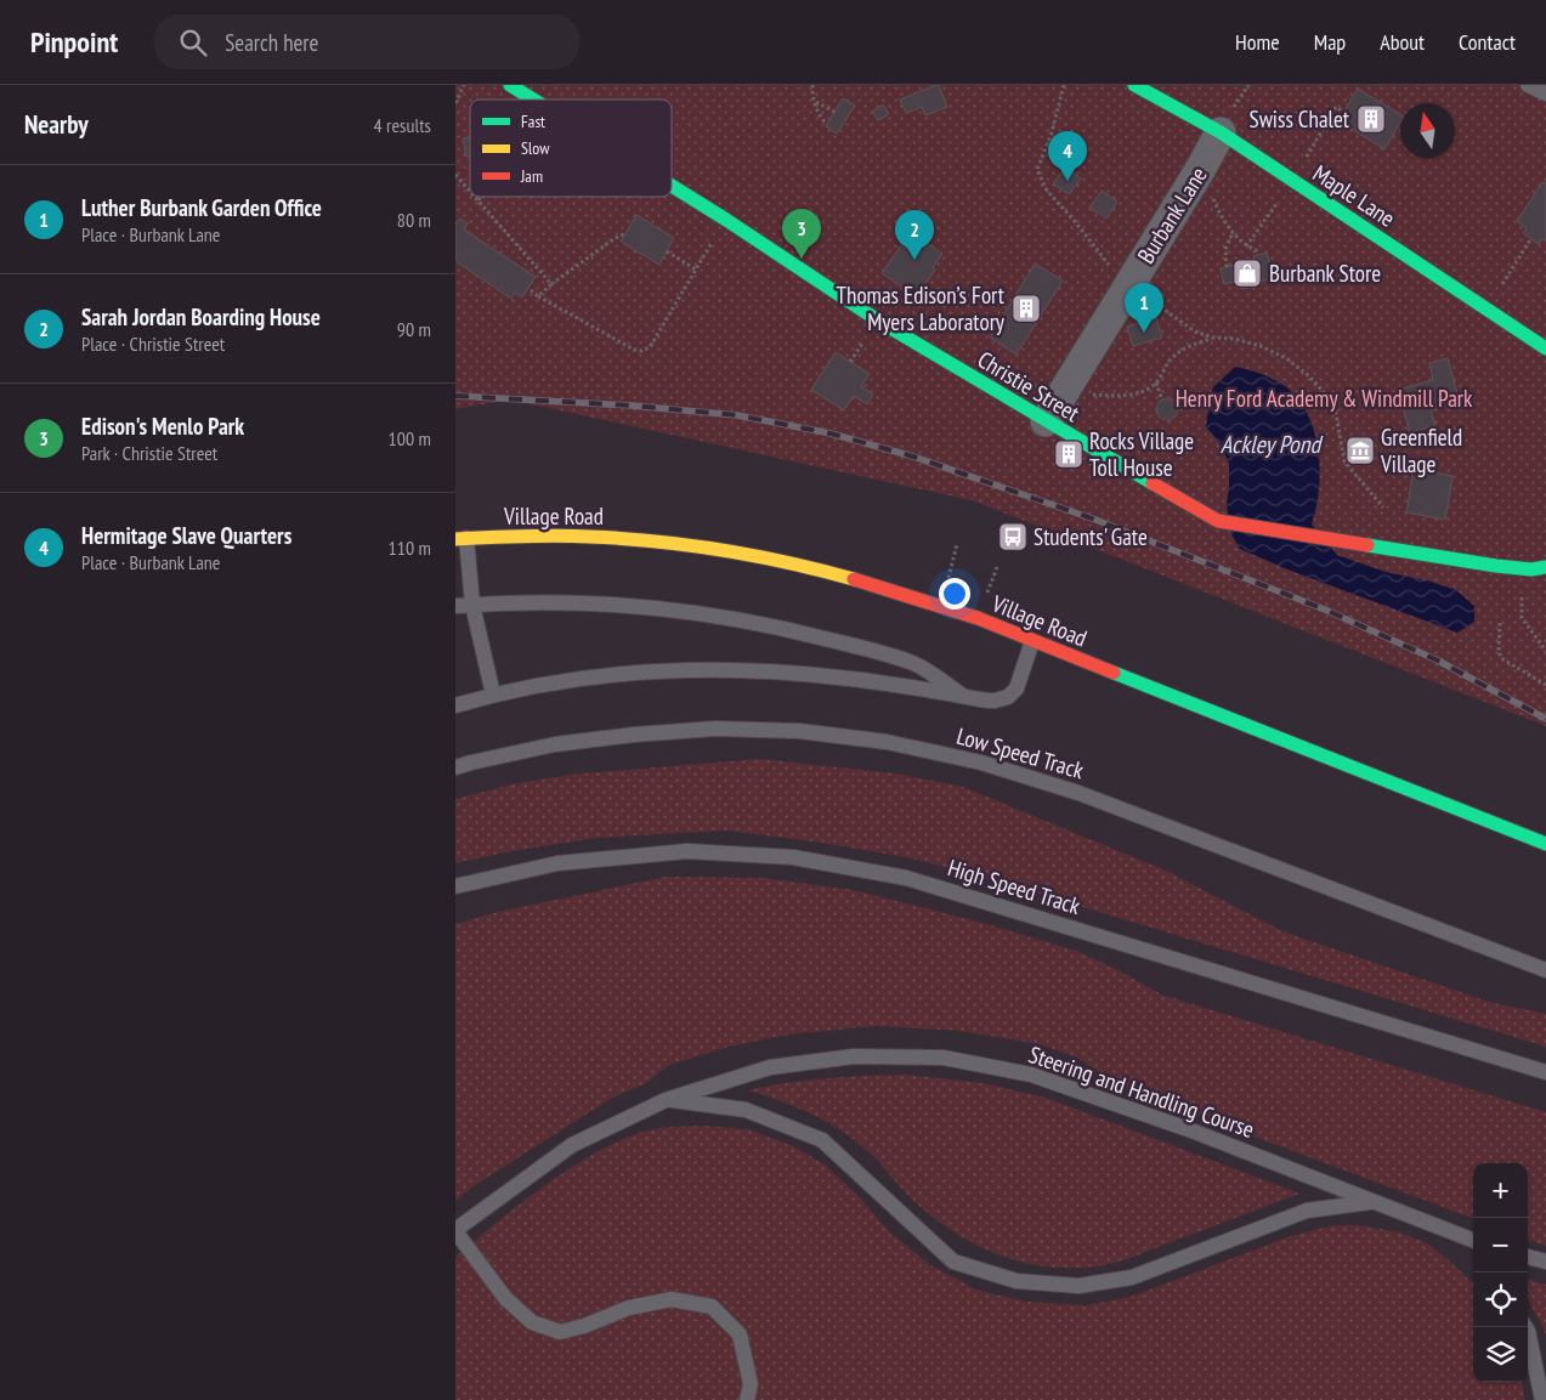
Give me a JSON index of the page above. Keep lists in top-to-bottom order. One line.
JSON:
{"streets":{"street":["Maple Lane","Burbank Lane","Christie Street","Village Road"],"lane":["Low Speed Track","High Speed Track","Steering and Handling Course"]},"crossings":[["Maple Lane","Burbank Lane"],["Burbank Lane","Christie Street"]],"water":["Ackley Pond"],"parks":["Henry Ford Academy & Windmill Park"],"places":{"building":["Swiss Chalet","Thomas Edison’s Fort Myers Laboratory","Rocks Village Toll House"],"shop":["Burbank Store"],"museum":["Greenfield Village"],"bus stop":["Students' Gate"]},"legend":["Fast","Slow","Jam"],"north":"top","page":{"header":"Pinpoint","search":"Search here","nav":["Home","Map","About","Contact"],"heading":["Nearby","4 results"],"pins":["4","3","2","1"],"list":[{"mark":"1","name":"Luther Burbank Garden Office","note":"Place · Burbank Lane","value":"80 m"},{"mark":"2","name":"Sarah Jordan Boarding House","note":"Place · Christie Street","value":"90 m"},{"mark":"3","name":"Edison's Menlo Park","note":"Park · Christie Street","value":"100 m"},{"mark":"4","name":"Hermitage Slave Quarters","note":"Place · Burbank Lane","value":"110 m"}],"map_buttons":["+","−"]}}
